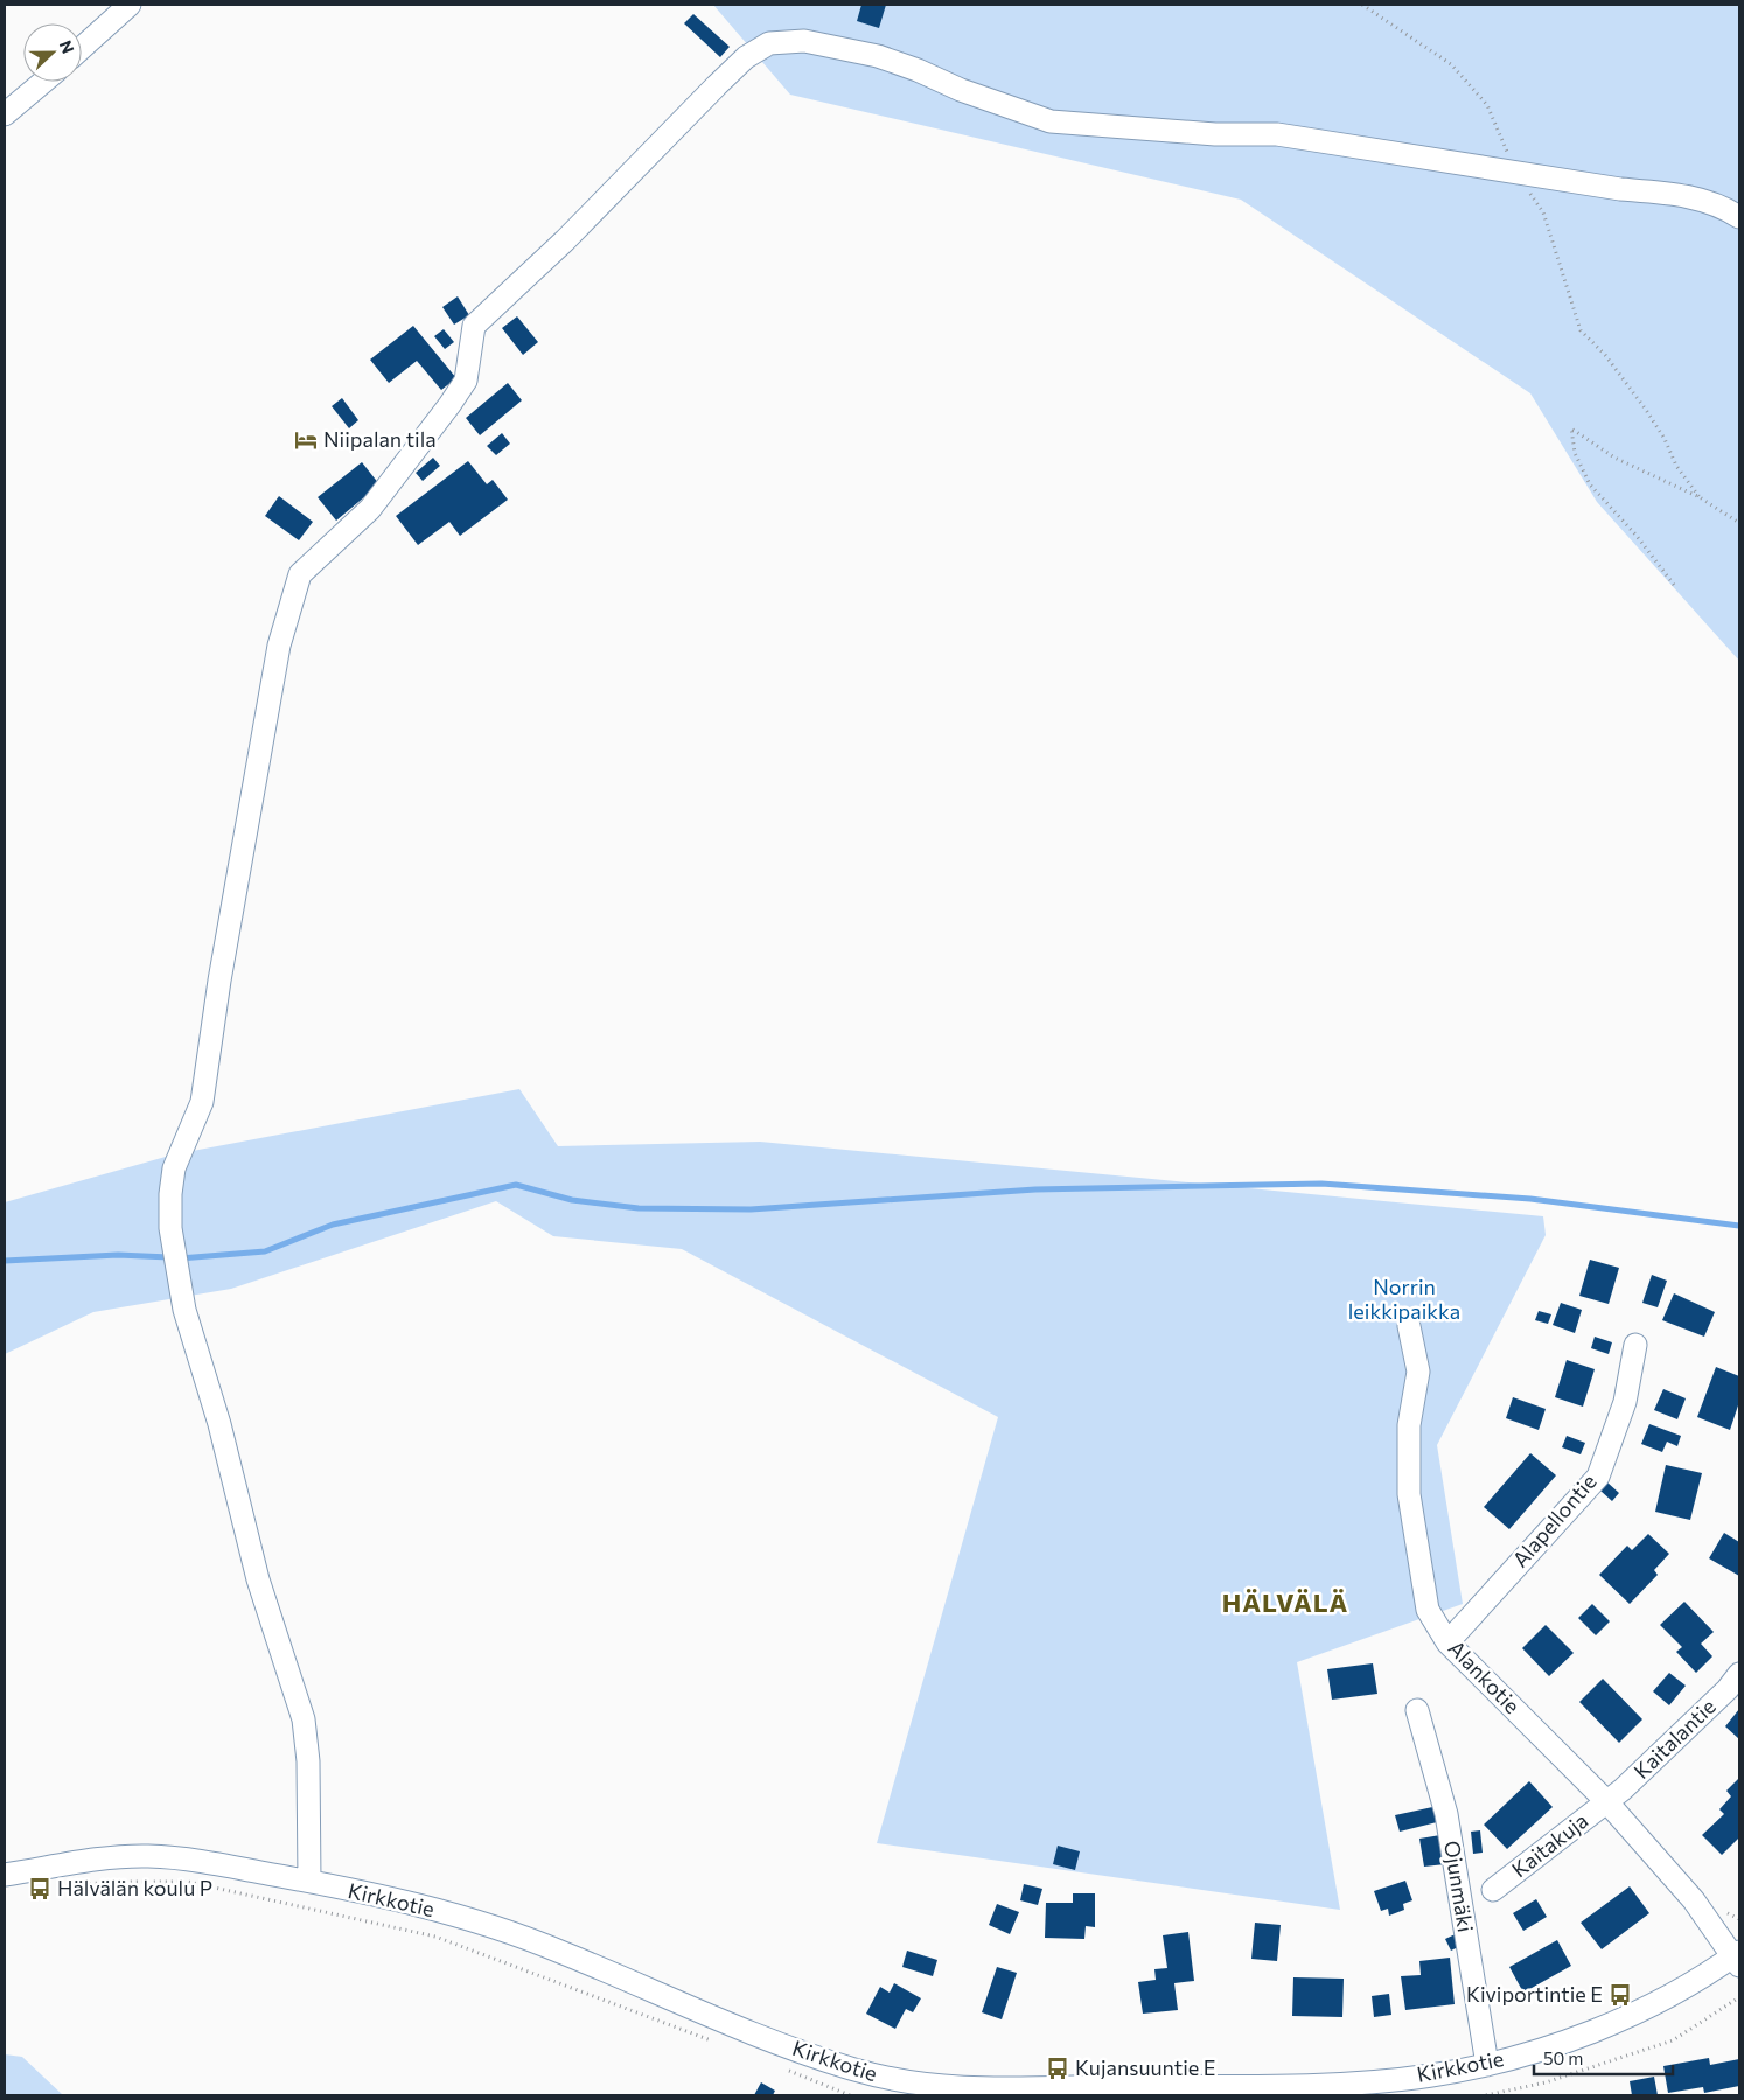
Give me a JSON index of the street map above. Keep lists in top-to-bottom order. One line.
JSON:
{"streets":{"street":["Alapellontie","Alankotie","Kaitalantie","Kaitakuja","Ojunmäki","Kirkkotie"]},"crossings":[["Alapellontie","Alankotie"],["Alankotie","Kaitalantie"],["Alankotie","Kaitakuja"],["Alankotie","Kirkkotie"],["Kaitalantie","Kaitakuja"],["Ojunmäki","Kirkkotie"]],"districts":["HÄLVÄLÄ"],"parks":["Norrin leikkipaikka"],"places":{"hotel":["Niipalan tila"],"bus stop":["Hälvälän koulu P","Kiviportintie E","Kujansuuntie E"]},"scale_bar":"50 m","north":"right"}
